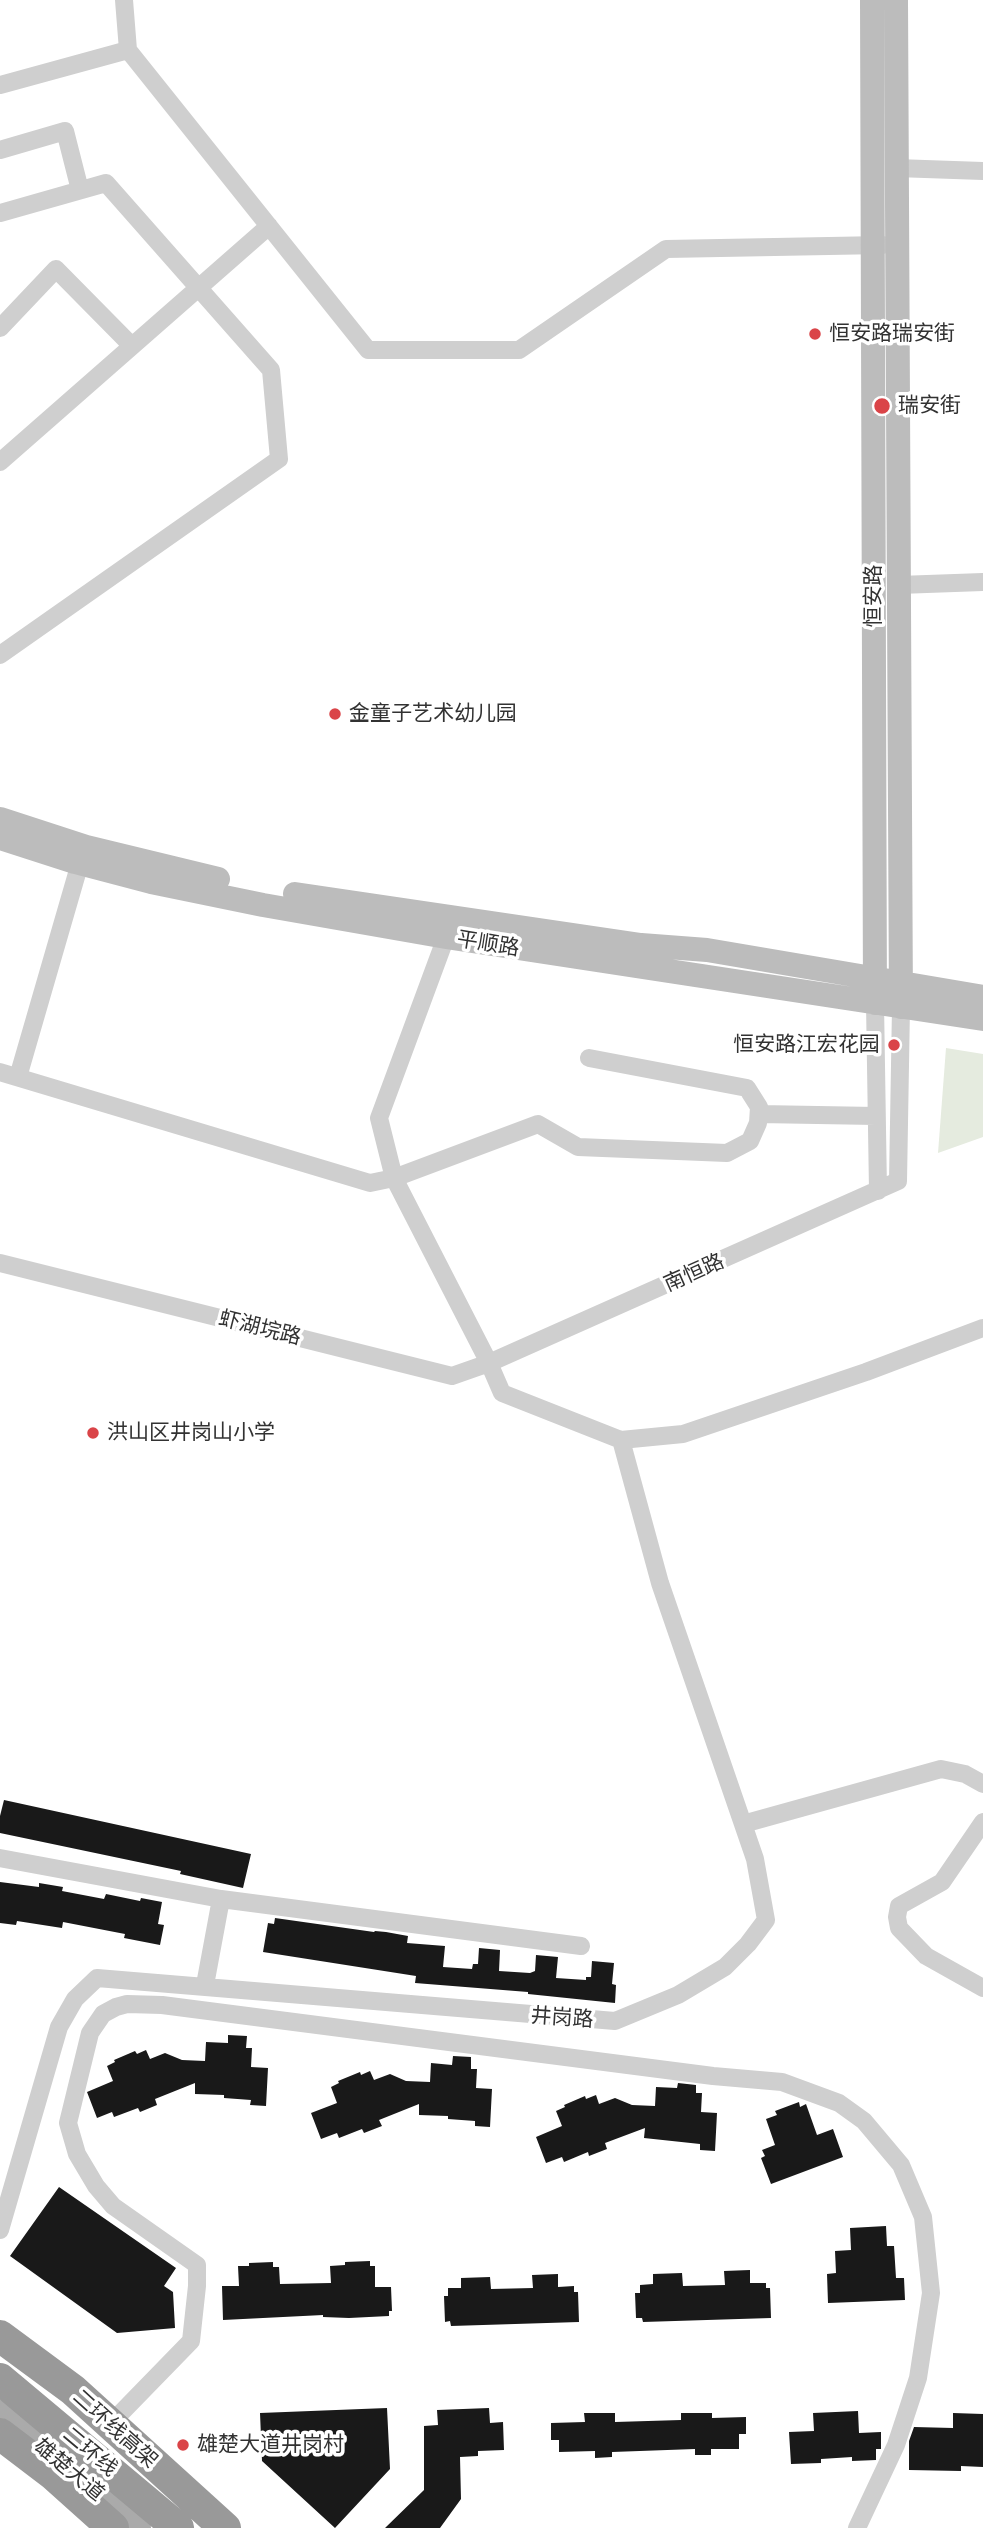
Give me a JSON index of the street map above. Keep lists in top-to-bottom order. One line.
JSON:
{"streets":{"highway":["二环线高架","二环线"],"main road":["恒安路","平顺路","雄楚大道"],"street":["南恒路","虾湖垸路","井岗路"]},"crossings":[["恒安路","平顺路"],["恒安路","南恒路"],["南恒路","虾湖垸路"]],"places":["恒安路瑞安街","瑞安街","金童子艺术幼儿园","恒安路江宏花园","洪山区井岗山小学","雄楚大道井岗村"]}
